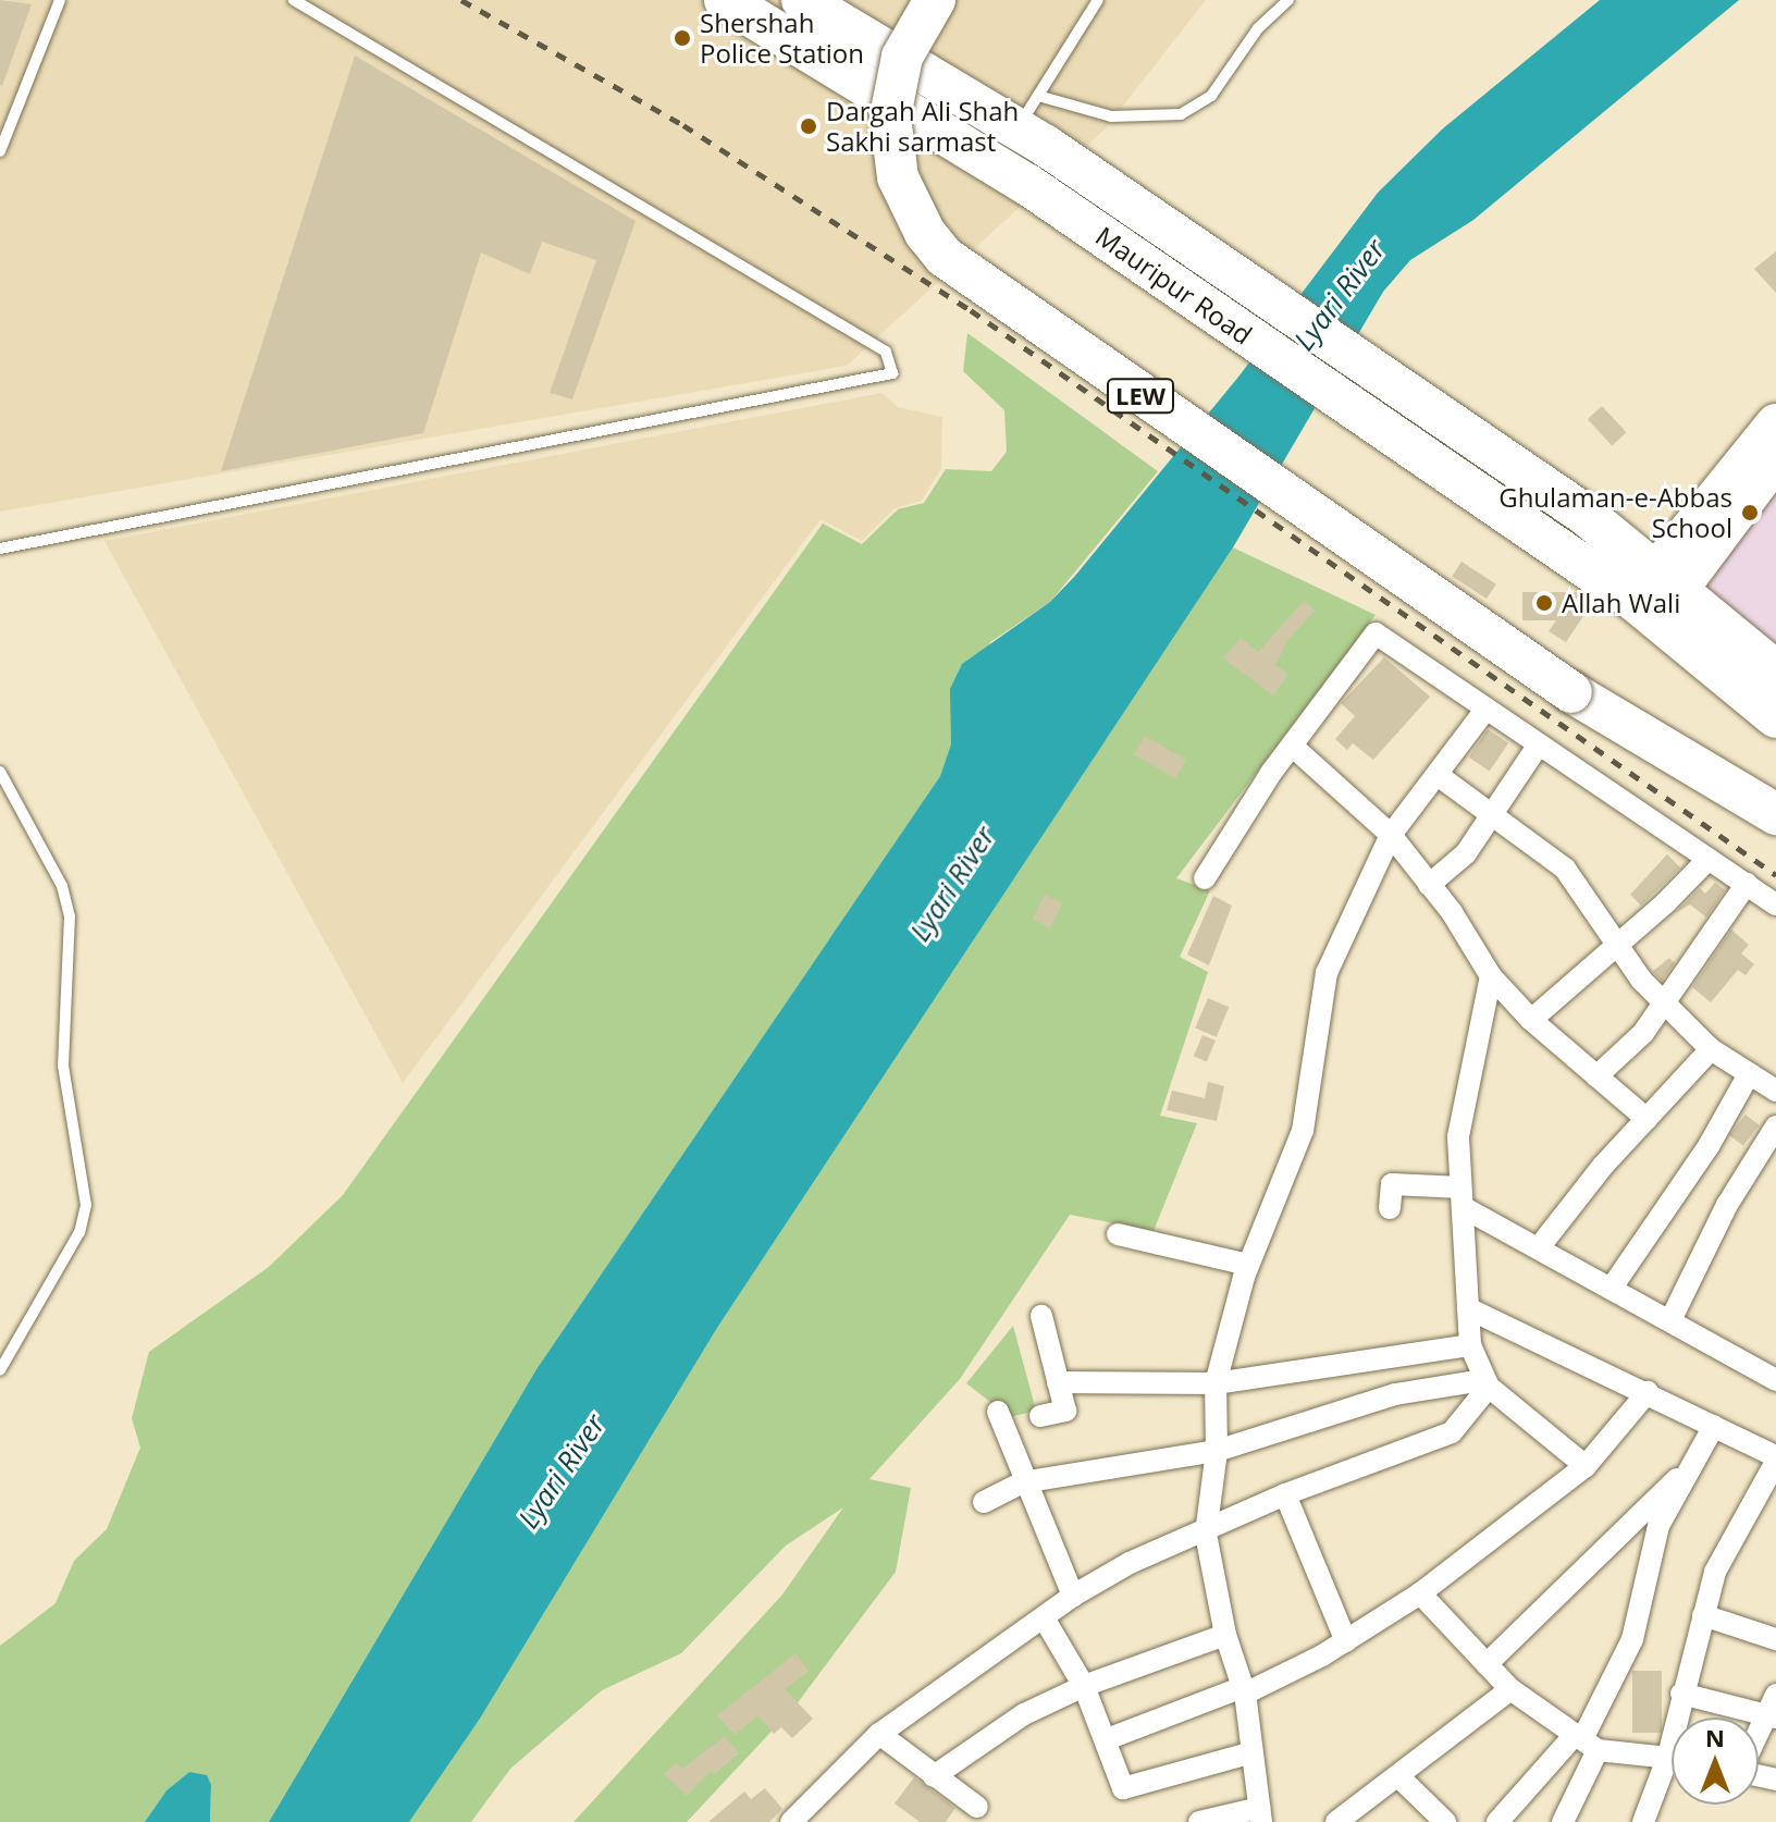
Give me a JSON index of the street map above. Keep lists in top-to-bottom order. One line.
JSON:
{"streets":{"highway":["Mauripur Road","LEW"]},"water":["Lyari River"],"places":["Shershah Police Station","Dargah Ali Shah Sakhi sarmast","Ghulaman-e-Abbas School","Allah Wali"],"north":"top"}
